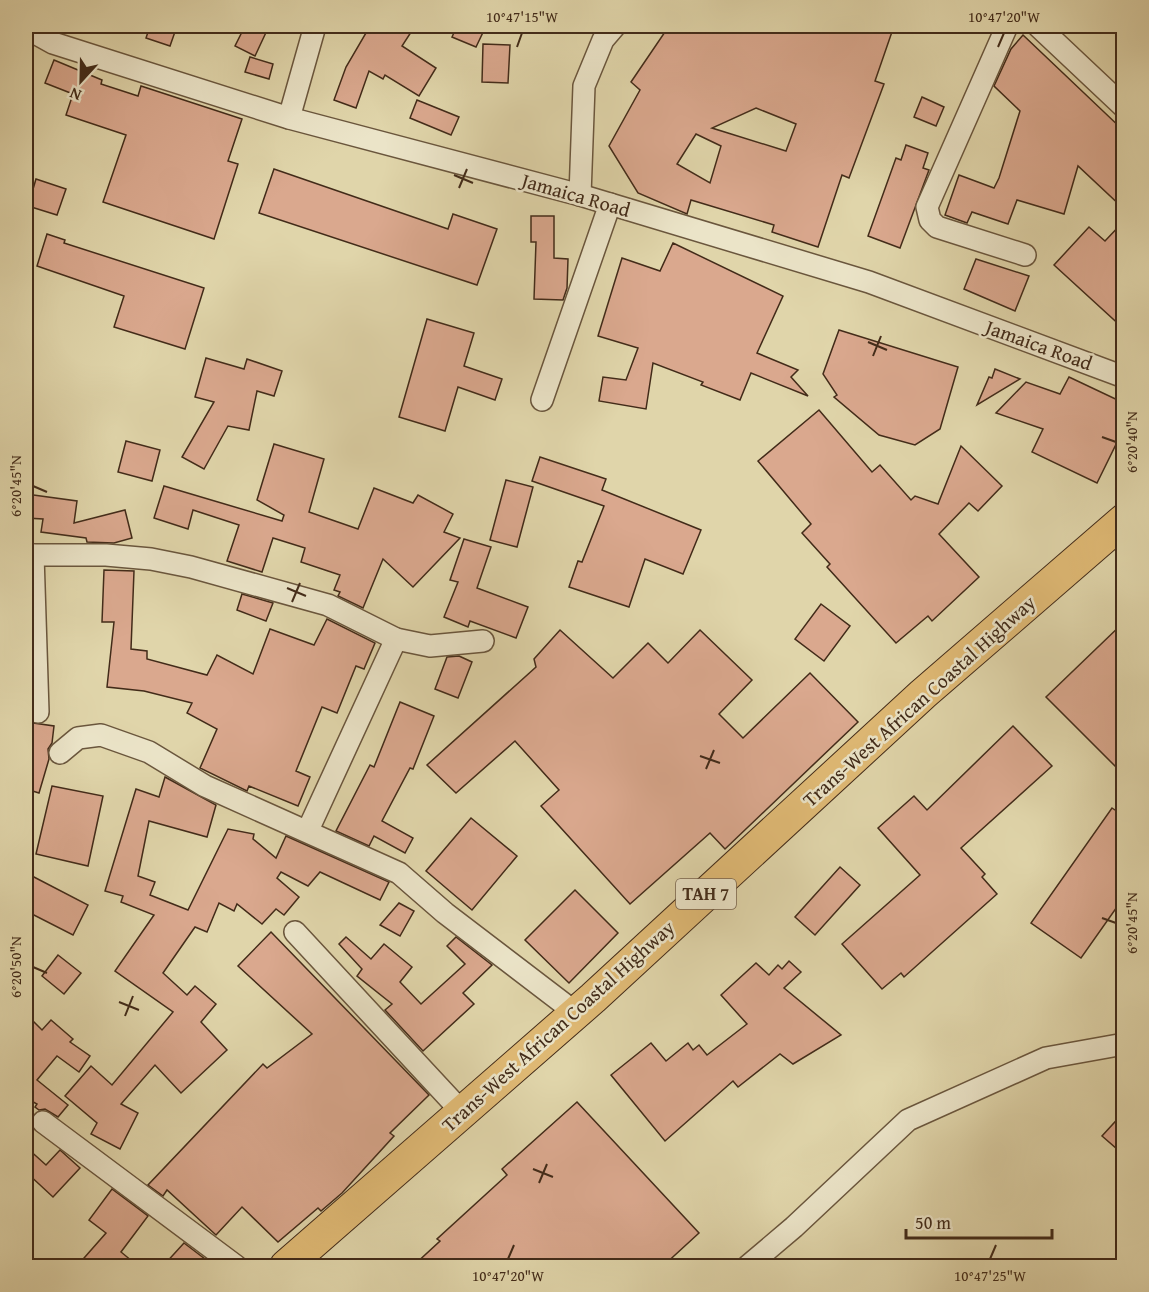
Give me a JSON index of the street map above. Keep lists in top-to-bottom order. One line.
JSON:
{"streets":{"highway":["Trans-West African Coastal Highway","TAH 7"],"street":["Jamaica Road"]},"scale_bar":"50 m","north":"bottom","coordinates":["10°47'15\"W","10°47'20\"W","6°20'40\"N","6°20'45\"N","6°20'50\"N","10°47'25\"W"]}
